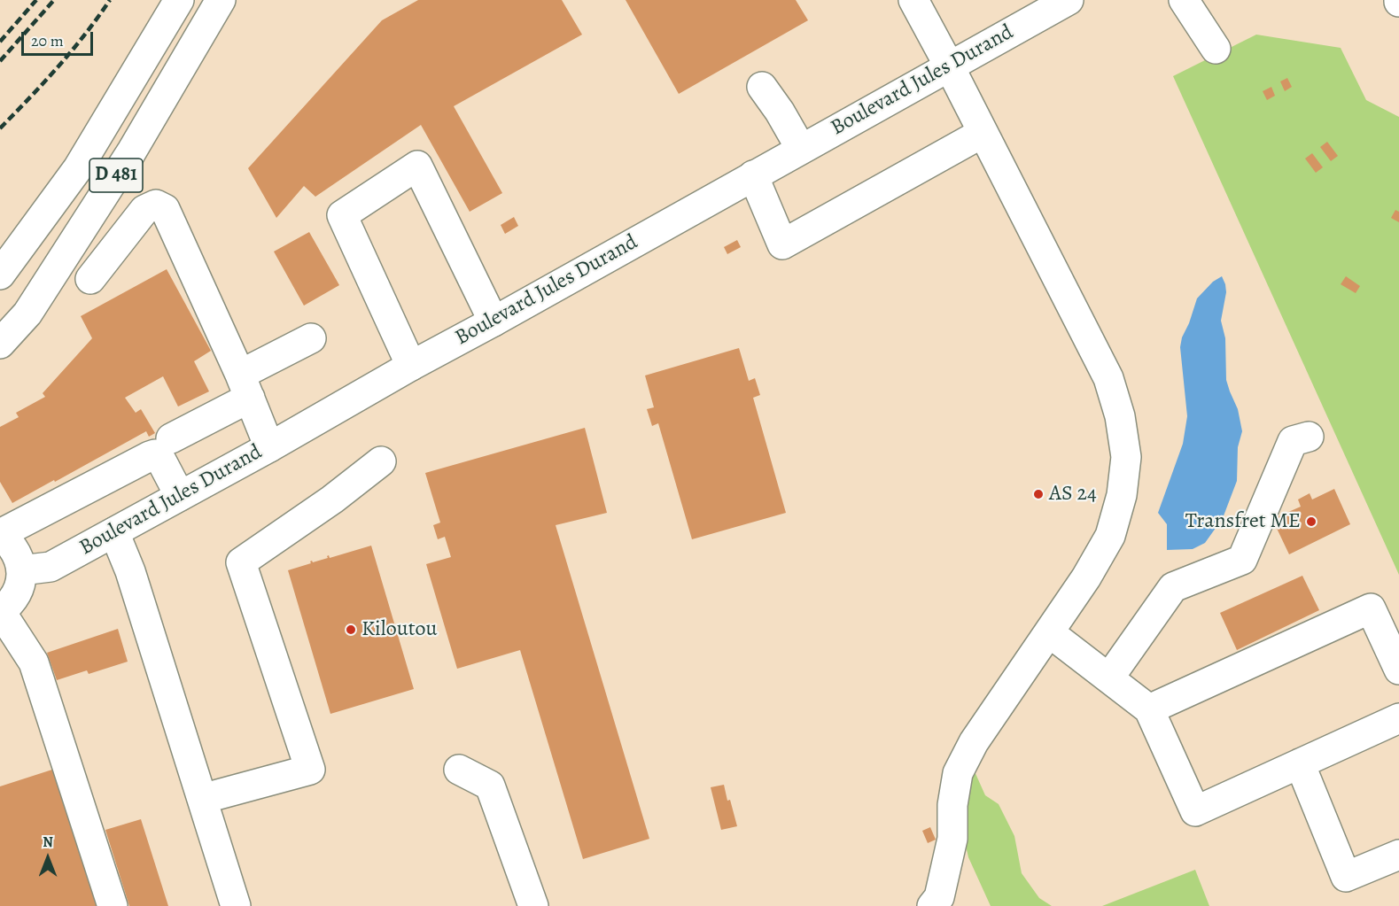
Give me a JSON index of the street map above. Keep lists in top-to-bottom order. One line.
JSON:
{"streets":{"main road":["Boulevard Jules Durand","D 481"]},"places":["AS 24","Transfret ME","Kiloutou"],"scale_bar":"20 m","north":"top"}
